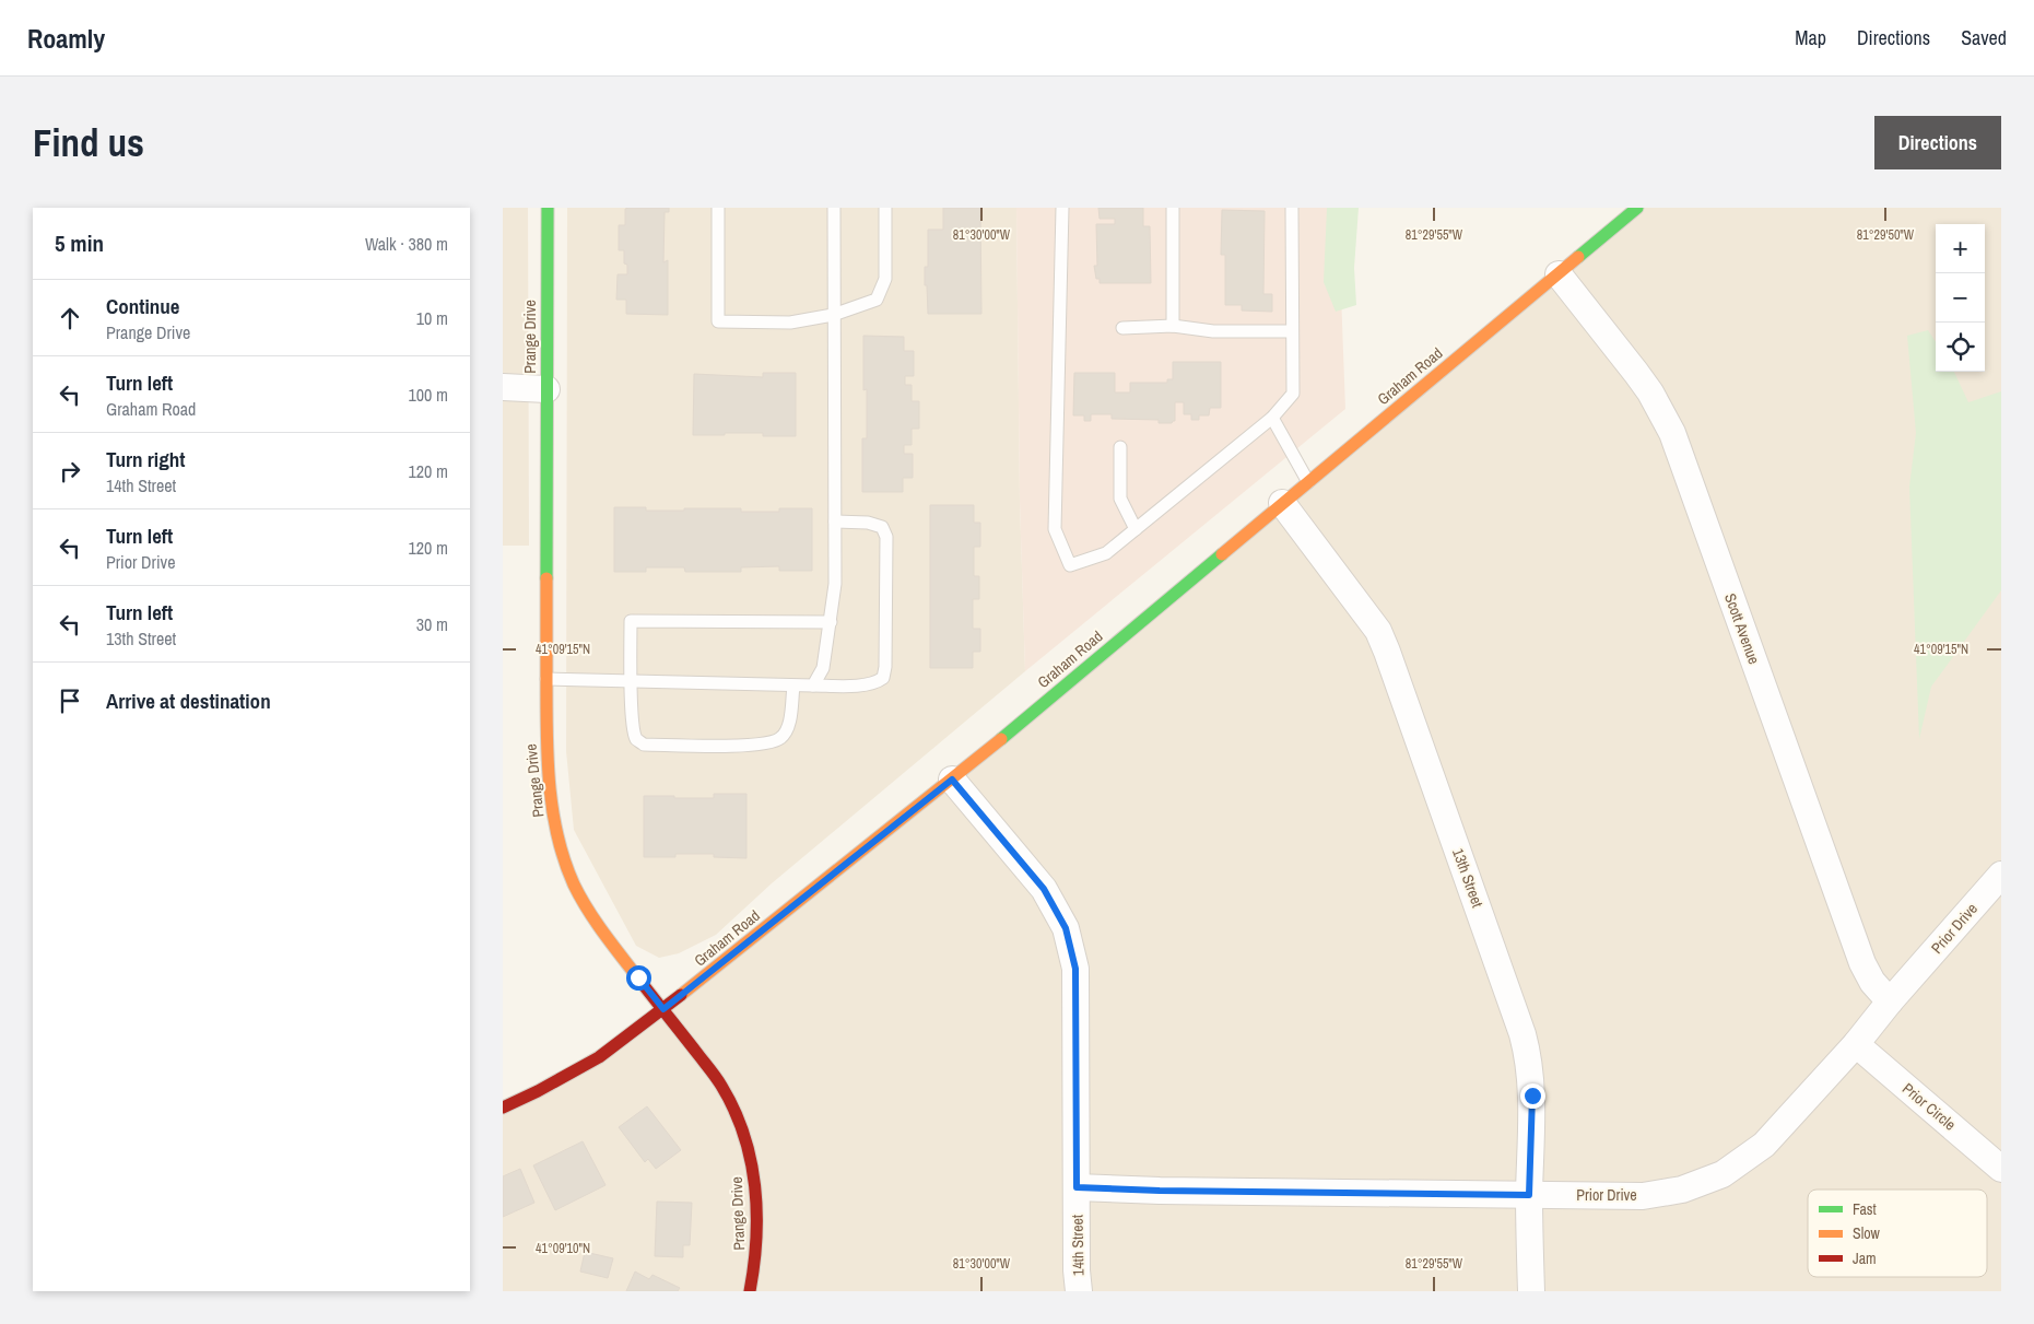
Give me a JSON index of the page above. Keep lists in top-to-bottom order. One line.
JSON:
{"streets":{"main road":["Prange Drive","Graham Road"],"street":["Scott Avenue","13th Street","Prior Drive","Prior Circle","14th Street"]},"crossings":[["Prange Drive","Graham Road"],["Graham Road","Scott Avenue"],["Graham Road","13th Street"],["Graham Road","14th Street"],["Scott Avenue","Prior Drive"],["13th Street","Prior Drive"],["Prior Drive","Prior Circle"],["Prior Drive","14th Street"]],"legend":["Fast","Slow","Jam"],"page":{"header":"Roamly","nav":["Map","Directions","Saved"],"buttons":"Directions","title":"Find us","heading":["5 min","Walk · 380 m"],"map_buttons":["+","−"],"list":[["Continue","Prange Drive","10 m"],["Turn left","Graham Road","100 m"],["Turn right","14th Street","120 m"],["Turn left","Prior Drive","120 m"],["Turn left","13th Street","30 m"],"Arrive at destination"]},"coordinates":["81°30'00\"W","81°29'55\"W","81°29'50\"W","41°09'15\"N","41°09'10\"N"]}
